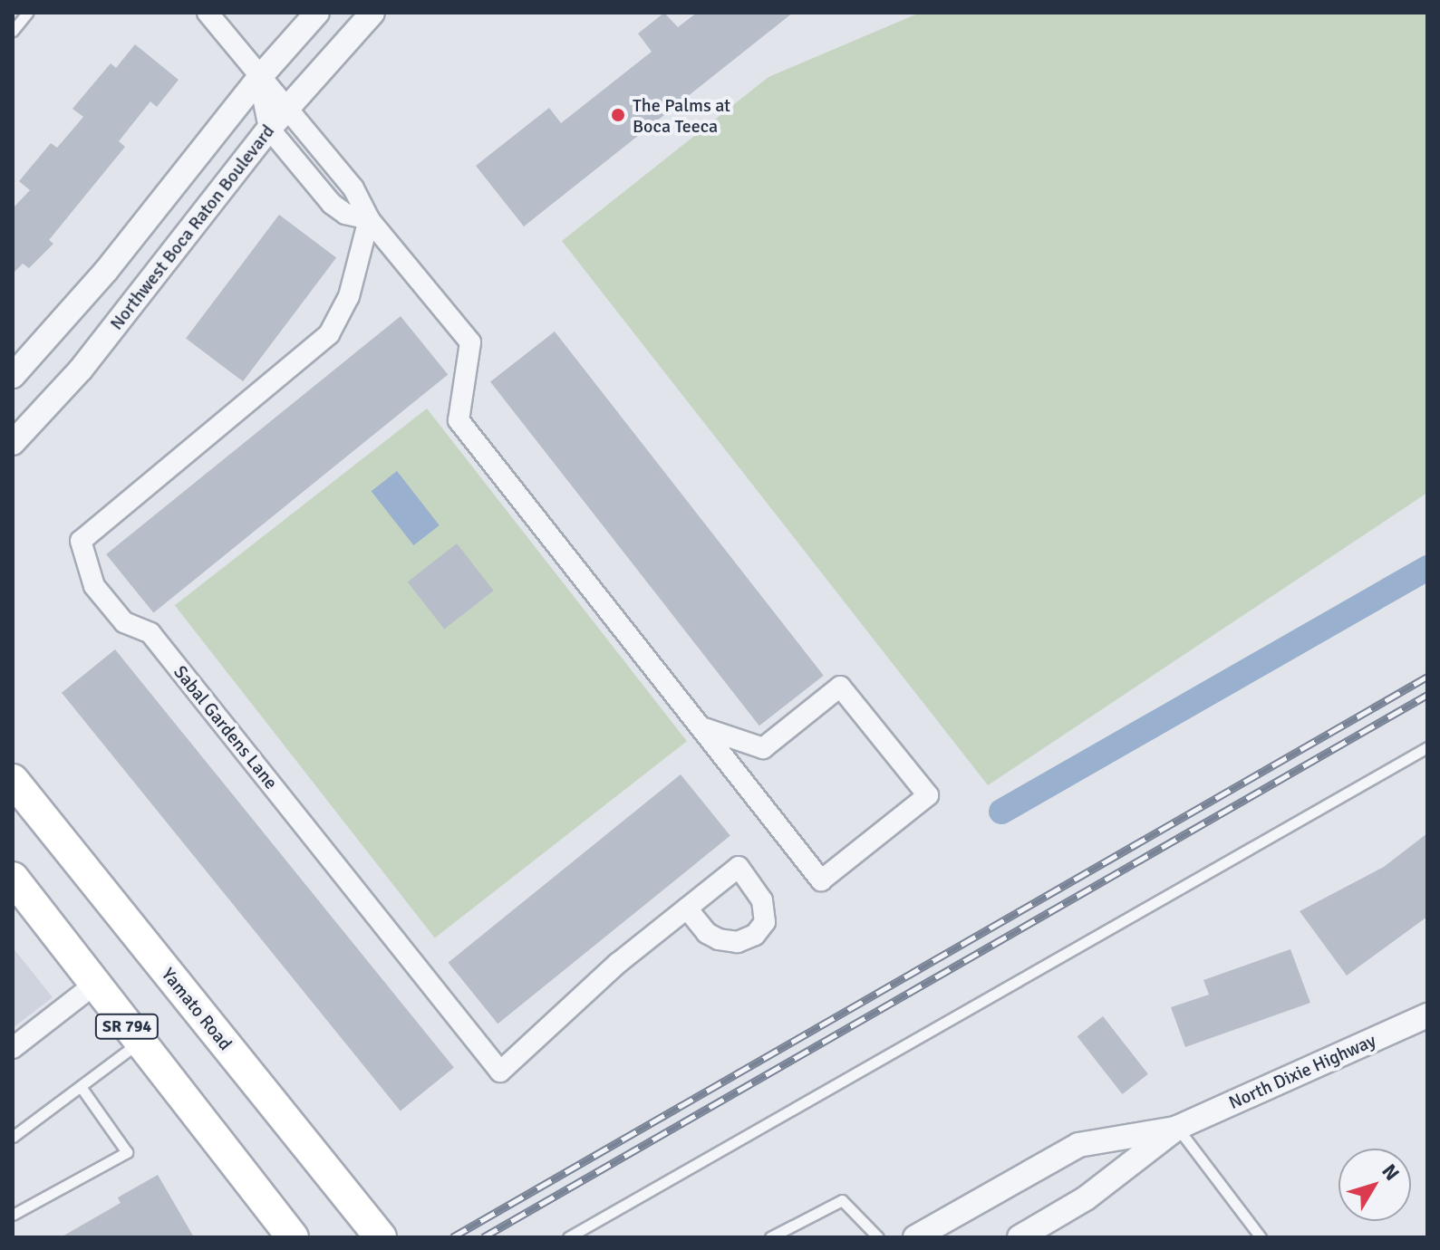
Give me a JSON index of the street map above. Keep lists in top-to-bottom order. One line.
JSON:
{"streets":{"main road":["Yamato Road","SR 794"],"street":["Northwest Boca Raton Boulevard","Sabal Gardens Lane","North Dixie Highway"]},"places":["The Palms at Boca Teeca"],"north":"top right"}
